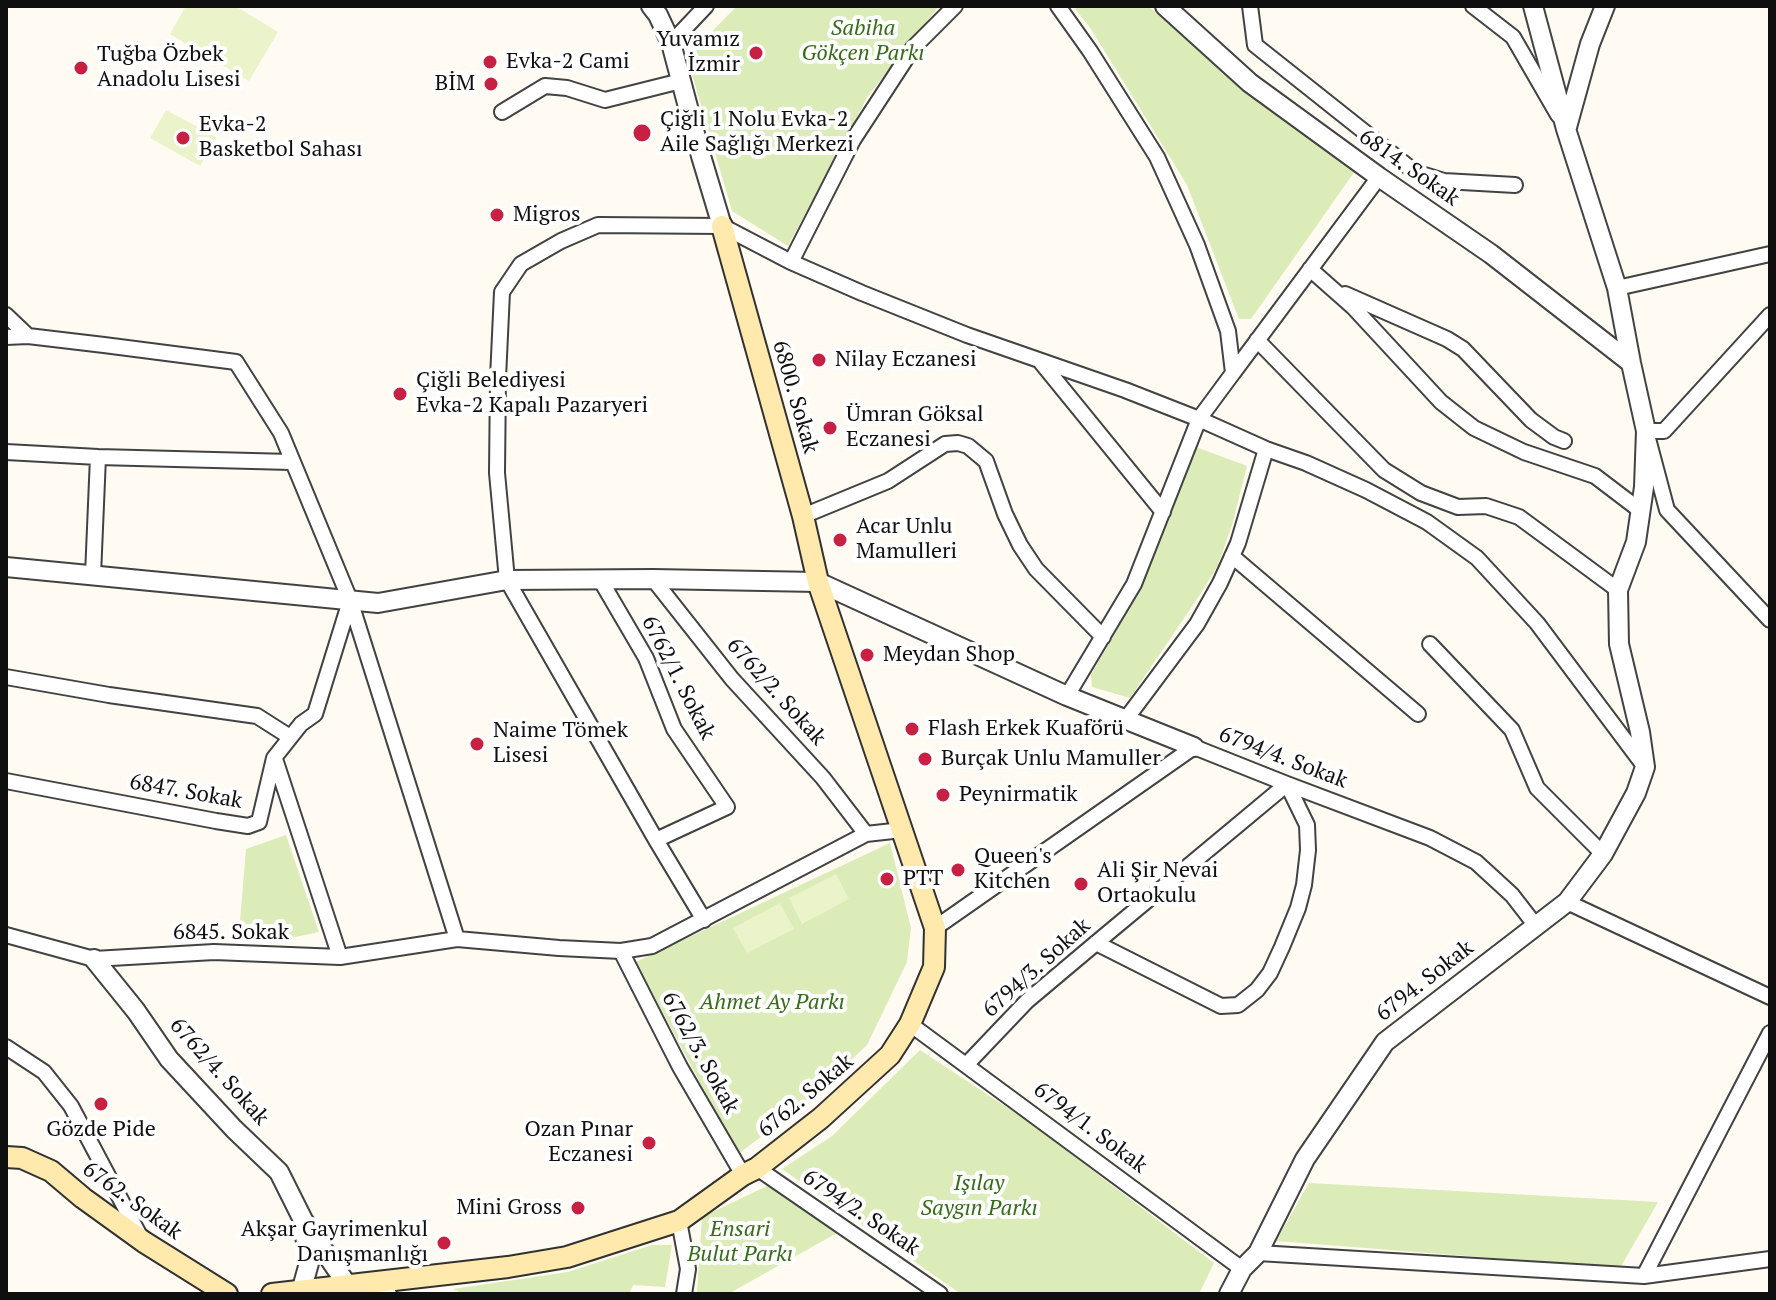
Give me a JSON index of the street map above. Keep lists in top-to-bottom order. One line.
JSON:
{"streets":{"main road":["6800. Sokak","6762. Sokak"],"street":["6814. Sokak","6762/1. Sokak","6762/2. Sokak","6794/4. Sokak","6847. Sokak","6845. Sokak","6794/3. Sokak","6794. Sokak","6762/3. Sokak","6762/4. Sokak","6794/1. Sokak","6794/2. Sokak"]},"crossings":[["6800. Sokak","6762. Sokak"],["6762/2. Sokak","6845. Sokak"],["6794/4. Sokak","6794/3. Sokak"],["6794/4. Sokak","6794. Sokak"],["6794/4. Sokak","6762. Sokak"],["6845. Sokak","6762/3. Sokak"],["6845. Sokak","6762/4. Sokak"],["6794/3. Sokak","6794/1. Sokak"],["6794. Sokak","6794/1. Sokak"],["6762/3. Sokak","6762. Sokak"],["6762/3. Sokak","6794/2. Sokak"],["6762/4. Sokak","6762. Sokak"],["6762. Sokak","6794/1. Sokak"],["6762. Sokak","6794/2. Sokak"]],"parks":["Sabiha Gökçen Parkı","Ahmet Ay Parkı","Işılay Saygın Parkı","Ensari Bulut Parkı"],"places":["Yuvamız İzmir","Evka-2 Cami","Tuğba Özbek Anadolu Lisesi","BİM","Çiğli 1 Nolu Evka-2 Aile Sağlığı Merkezi","Evka-2 Basketbol Sahası","Migros","Nilay Eczanesi","Çiğli Belediyesi Evka-2 Kapalı Pazaryeri","Ümran Göksal Eczanesi","Acar Unlu Mamulleri","Meydan Shop","Flash Erkek Kuaförü","Naime Tömek Lisesi","Burçak Unlu Mamuller","Peynirmatik","Queen's Kitchen","PTT","Ali Şir Nevai Ortaokulu","Gözde Pide","Ozan Pınar Eczanesi","Mini Gross","Akşar Gayrimenkul Danışmanlığı"]}
